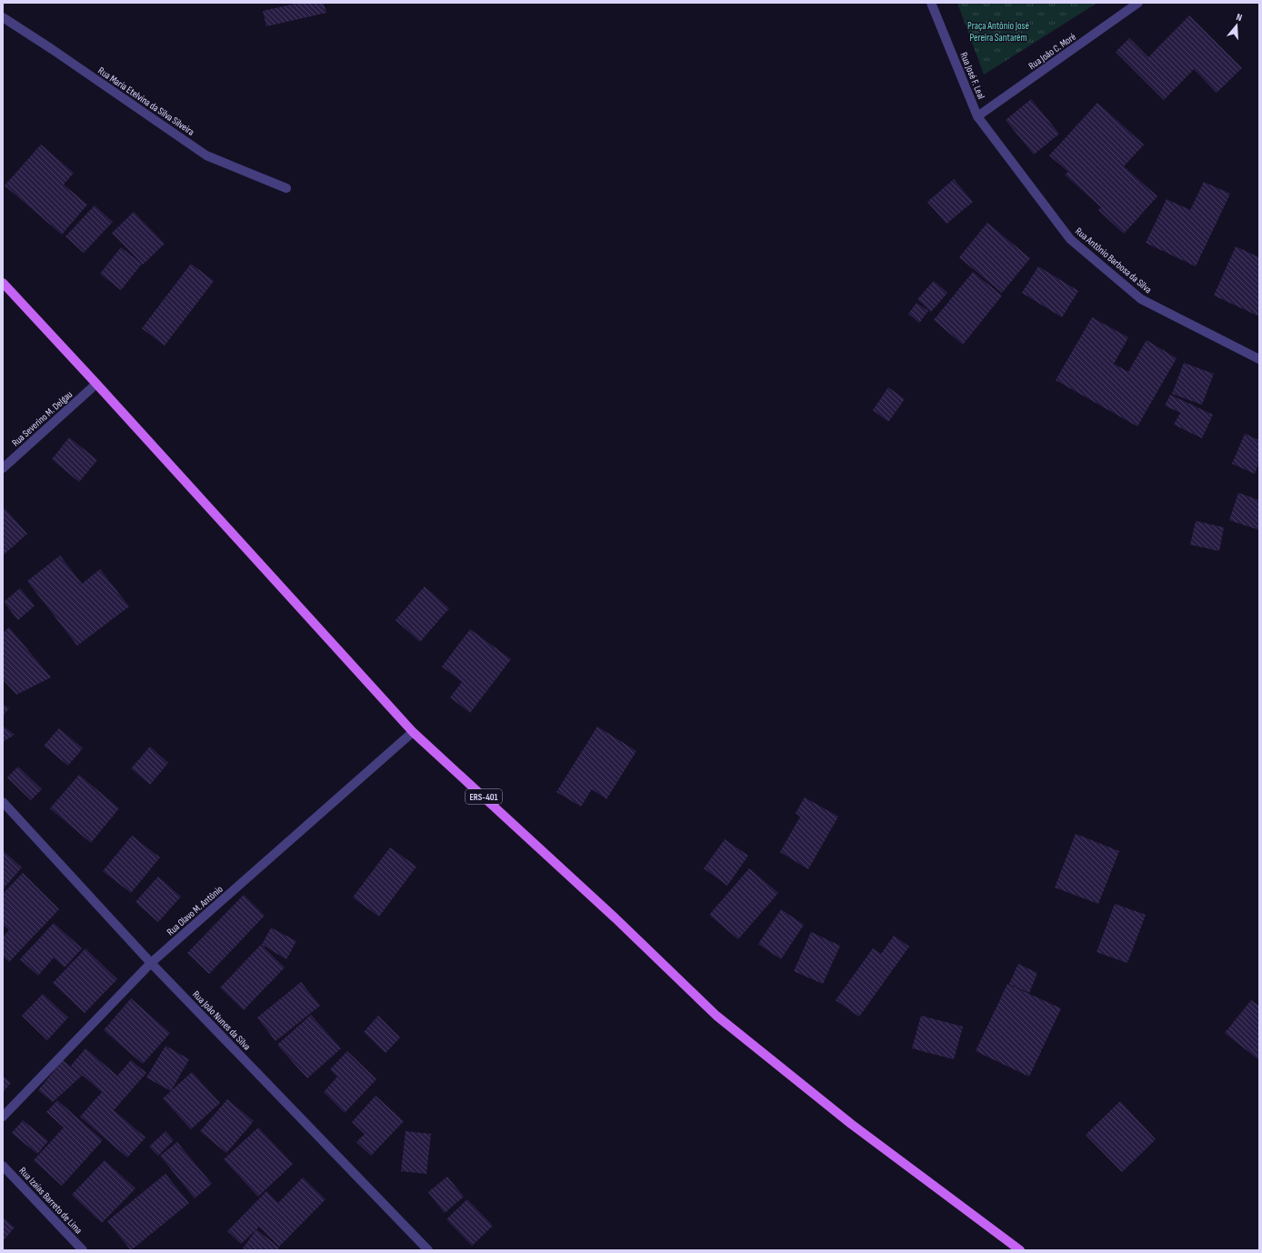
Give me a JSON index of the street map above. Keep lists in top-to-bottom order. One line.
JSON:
{"streets":{"main road":["ERS-401"],"street":["Rua João C. Moré","Rua José F. Leal","Rua Maria Etelvina da Silva Silveira","Rua Antônio Barbosa da Silva","Rua Severino M. Delgau","Rua Olavo M. Antônio","Rua João Nunes da Silva","Rua Izaías Barreto de Lima"]},"crossings":[["Rua João C. Moré","Rua José F. Leal"],["Rua João C. Moré","Rua Antônio Barbosa da Silva"],["Rua José F. Leal","Rua Antônio Barbosa da Silva"],["Rua Severino M. Delgau","ERS-401"],["ERS-401","Rua Olavo M. Antônio"],["Rua Olavo M. Antônio","Rua João Nunes da Silva"]],"parks":["Praça Antônio José Pereira Santarém"],"north":"top"}
